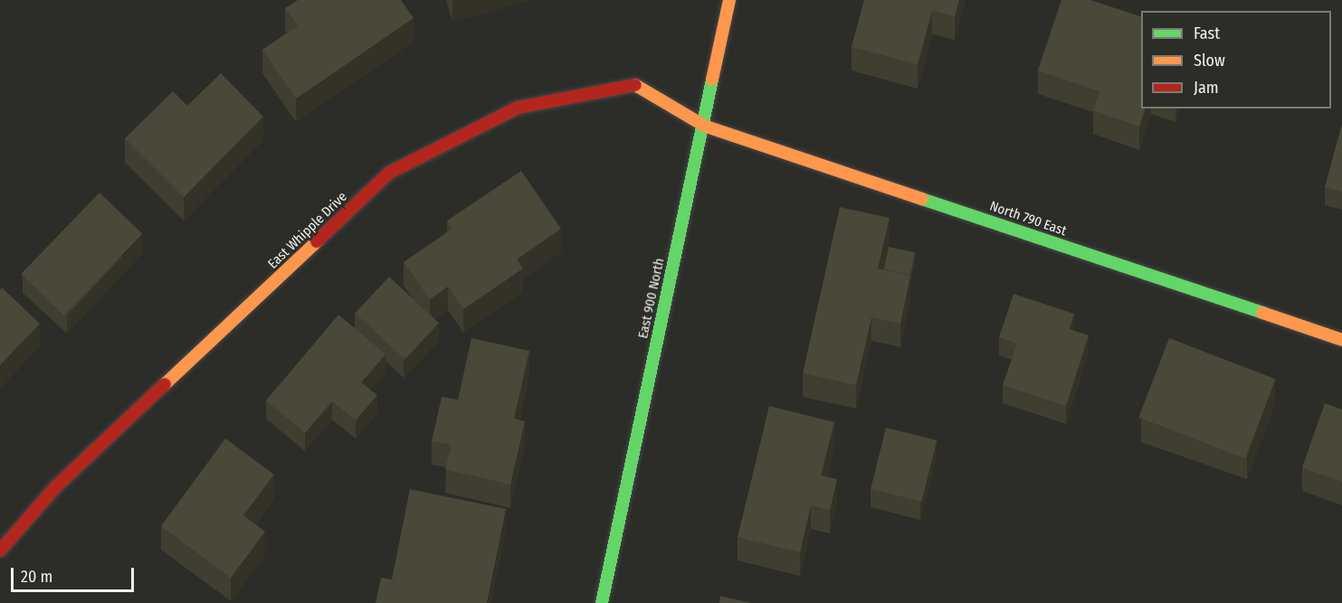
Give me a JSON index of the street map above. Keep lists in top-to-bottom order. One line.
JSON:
{"streets":{"street":["North 790 East","East Whipple Drive","East 900 North"]},"crossings":[["North 790 East","East Whipple Drive"],["North 790 East","East 900 North"],["East Whipple Drive","East 900 North"]],"legend":["Fast","Slow","Jam"],"scale_bar":"20 m"}
